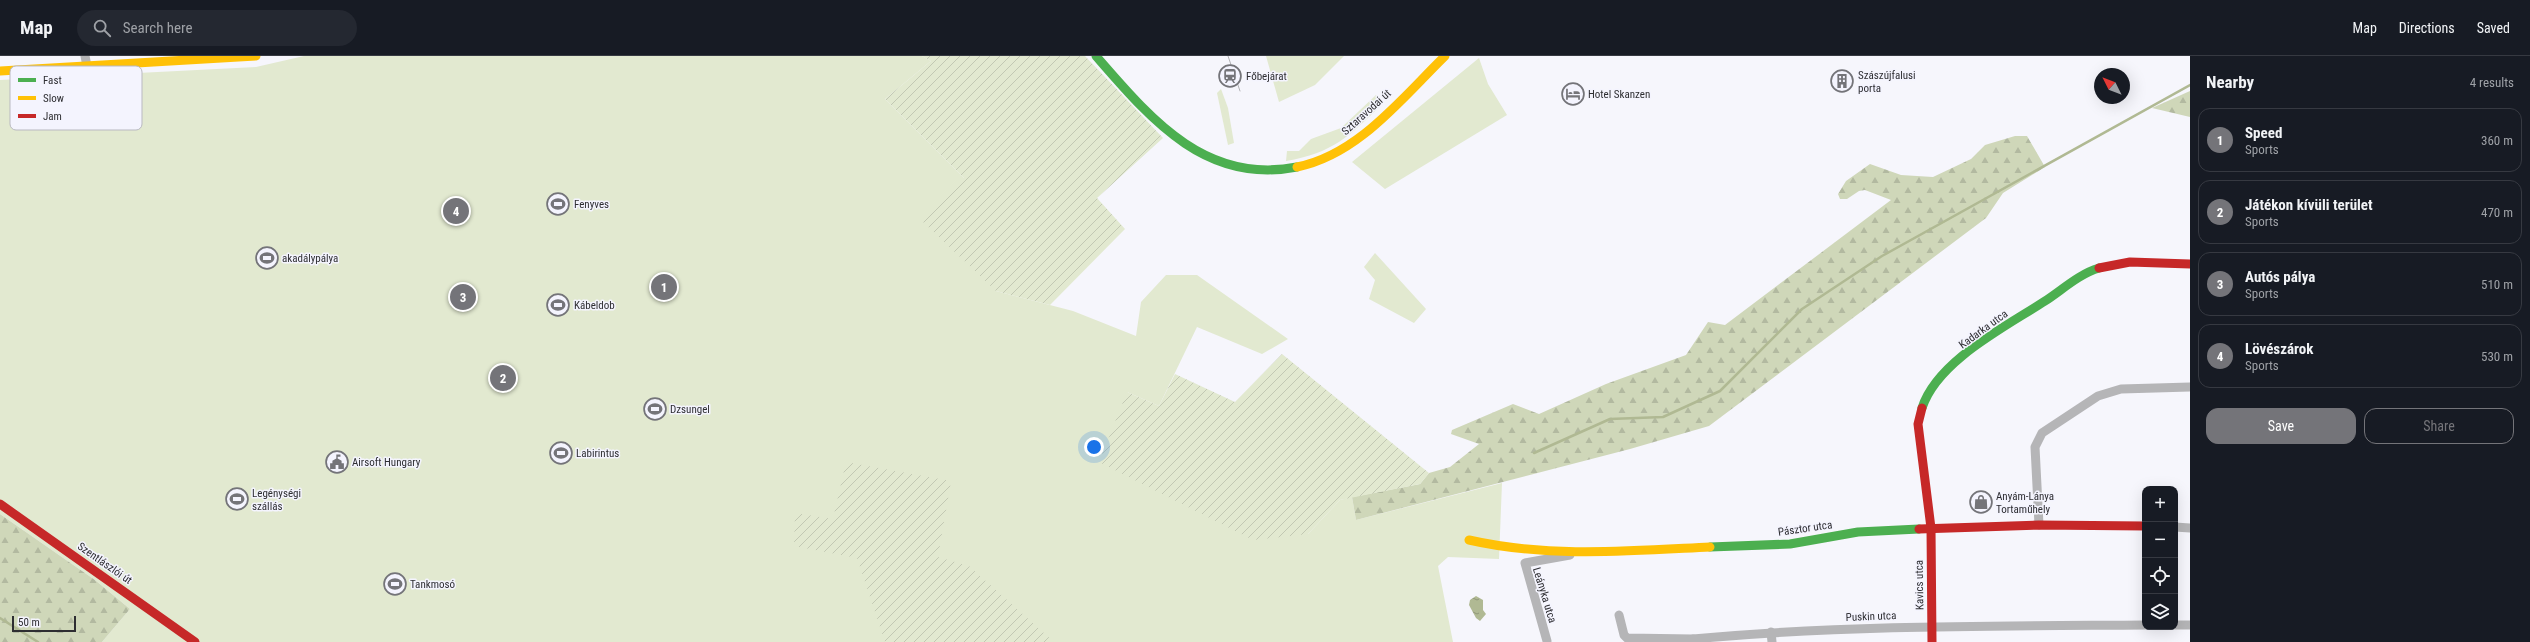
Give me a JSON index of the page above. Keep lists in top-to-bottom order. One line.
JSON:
{"streets":{"street":["Sztaravodai út","Kadarka utca","Pásztor utca","Szentlászlói út","Kavics utca","Leányka utca","Puskin utca"]},"crossings":[["Kadarka utca","Pásztor utca"],["Kadarka utca","Kavics utca"],["Pásztor utca","Kavics utca"],["Pásztor utca","Leányka utca"],["Kavics utca","Puskin utca"]],"places":{"station":["Főbejárat"],"building":["Szászújfalusi porta"],"hotel":["Hotel Skanzen"],"sports":["Fenyves","akadálypálya","Kábeldob","Dzsungel","Labirintus","Legénységi szállás","Tankmosó"],"public building":["Airsoft Hungary"],"shop":["Anyám-Lánya Tortaműhely"]},"legend":["Fast","Slow","Jam"],"scale_bar":"50 m","north":"top left","page":{"header":"Map","search":"Search here","nav":["Map","Directions","Saved"],"heading":["Nearby","4 results"],"list":[{"mark":"1","name":"Speed","note":"Sports","value":"360 m"},{"mark":"2","name":"Játékon kívüli terület","note":"Sports","value":"470 m"},{"mark":"3","name":"Autós pálya","note":"Sports","value":"510 m"},{"mark":"4","name":"Lövészárok","note":"Sports","value":"530 m"}],"pins":["4","1","3","2"],"buttons":["Save","Share"],"map_buttons":["+","−"],"scale":"50 m"}}
